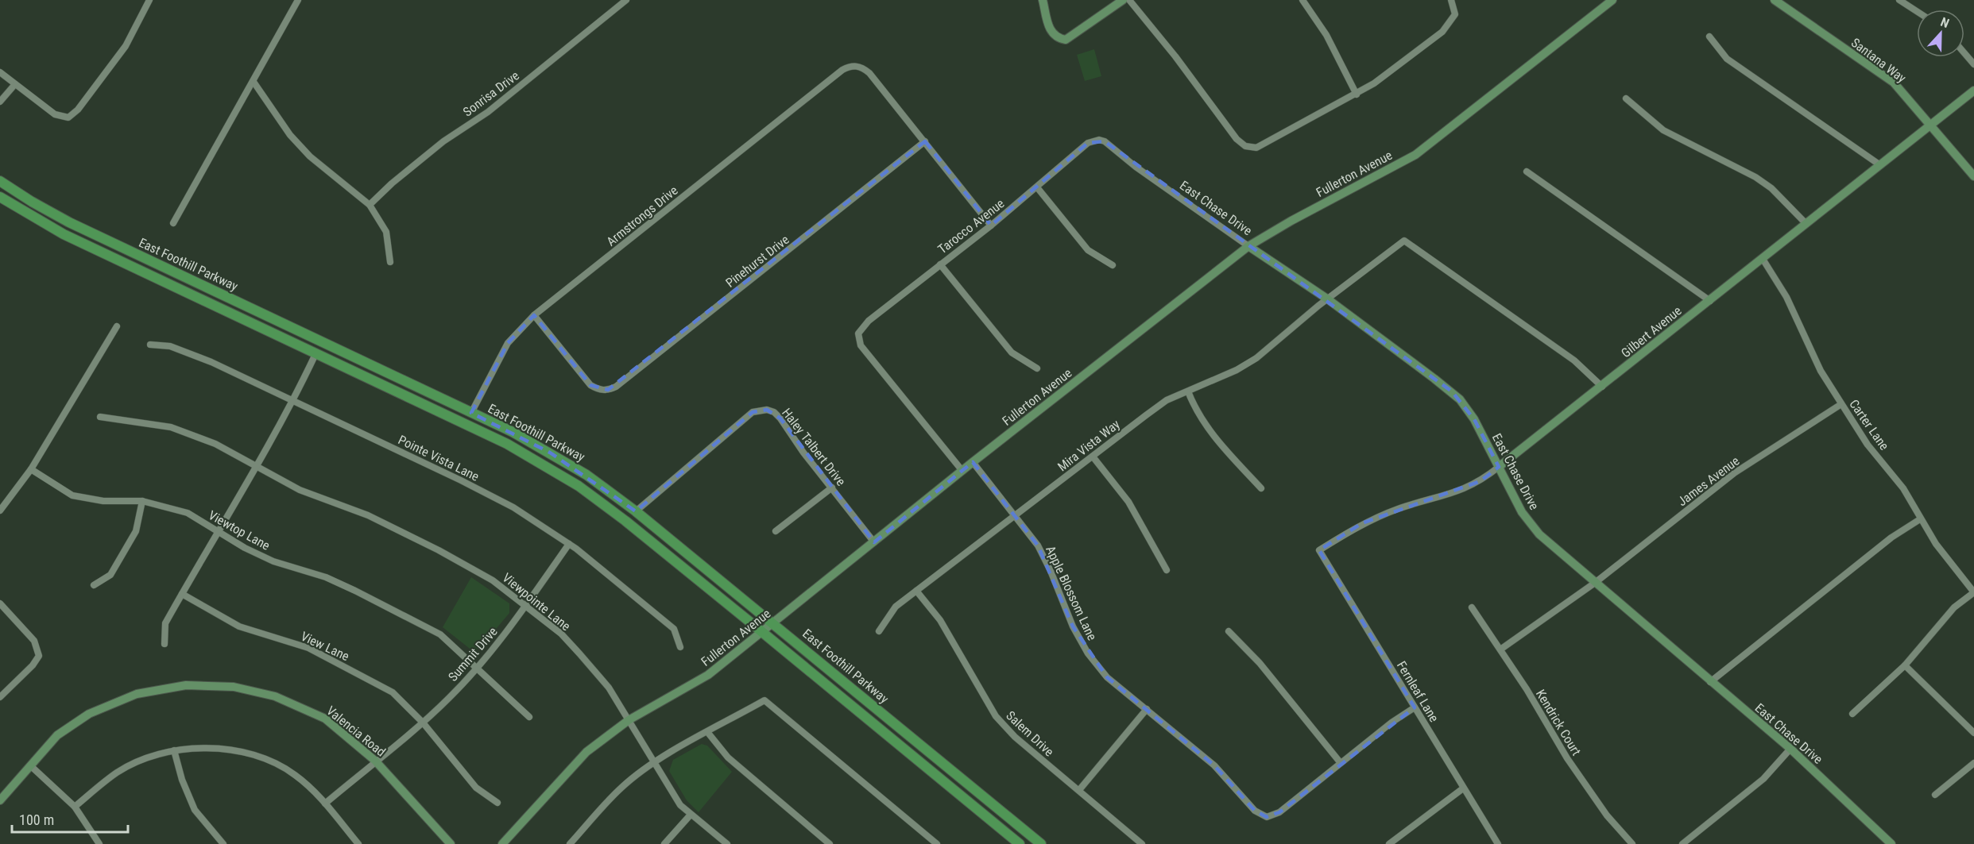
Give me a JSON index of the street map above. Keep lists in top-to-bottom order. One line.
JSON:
{"streets":{"main road":["East Foothill Parkway"],"street":["Santana Way","Sonrisa Drive","Fullerton Avenue","East Chase Drive","Armstrongs Drive","Tarocco Avenue","Pinehurst Drive","Gilbert Avenue","Carter Lane","Mira Vista Way","Haley Talbert Drive","Pointe Vista Lane","James Avenue","Viewtop Lane","Apple Blossom Lane","Viewpointe Lane","View Lane","Summit Drive","Fernleaf Lane","Kendrick Court","Valencia Road","Salem Drive"]},"crossings":[["Santana Way","Gilbert Avenue"],["Fullerton Avenue","East Chase Drive"],["Fullerton Avenue","Tarocco Avenue"],["Fullerton Avenue","East Foothill Parkway"],["Fullerton Avenue","Haley Talbert Drive"],["Fullerton Avenue","Apple Blossom Lane"],["Fullerton Avenue","Viewpointe Lane"],["East Chase Drive","Tarocco Avenue"],["East Chase Drive","Gilbert Avenue"],["East Chase Drive","Mira Vista Way"],["East Chase Drive","James Avenue"],["Armstrongs Drive","Pinehurst Drive"],["Armstrongs Drive","East Foothill Parkway"],["East Foothill Parkway","Haley Talbert Drive"],["Gilbert Avenue","Carter Lane"],["Gilbert Avenue","Mira Vista Way"],["Gilbert Avenue","Fernleaf Lane"],["Carter Lane","James Avenue"],["Mira Vista Way","Apple Blossom Lane"],["Mira Vista Way","Salem Drive"],["Pointe Vista Lane","Summit Drive"],["James Avenue","Kendrick Court"],["Viewtop Lane","Summit Drive"],["Viewpointe Lane","Summit Drive"],["View Lane","Summit Drive"],["Summit Drive","Valencia Road"]],"scale_bar":"100 m","north":"top"}
